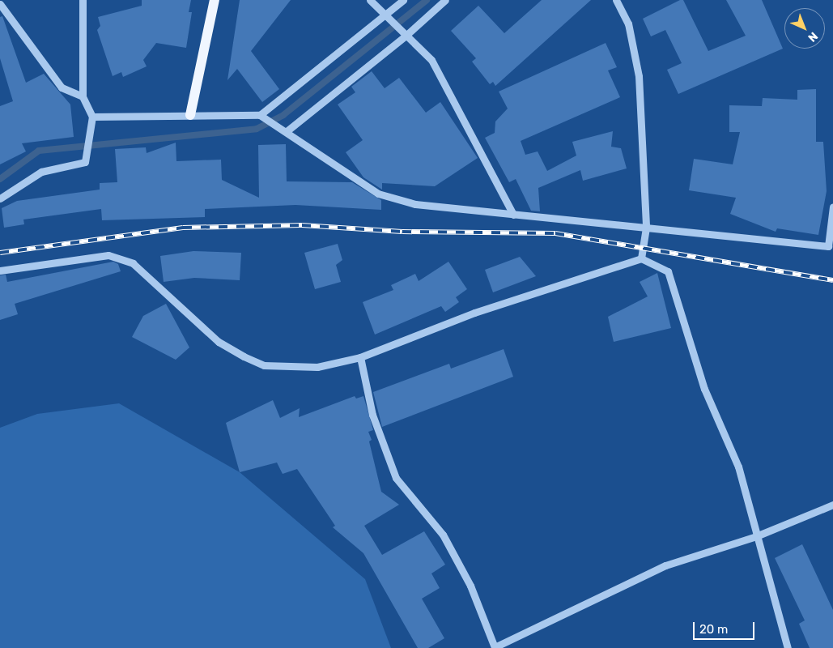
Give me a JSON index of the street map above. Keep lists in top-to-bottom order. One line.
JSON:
{"scale_bar":"20 m","north":"bottom right"}
